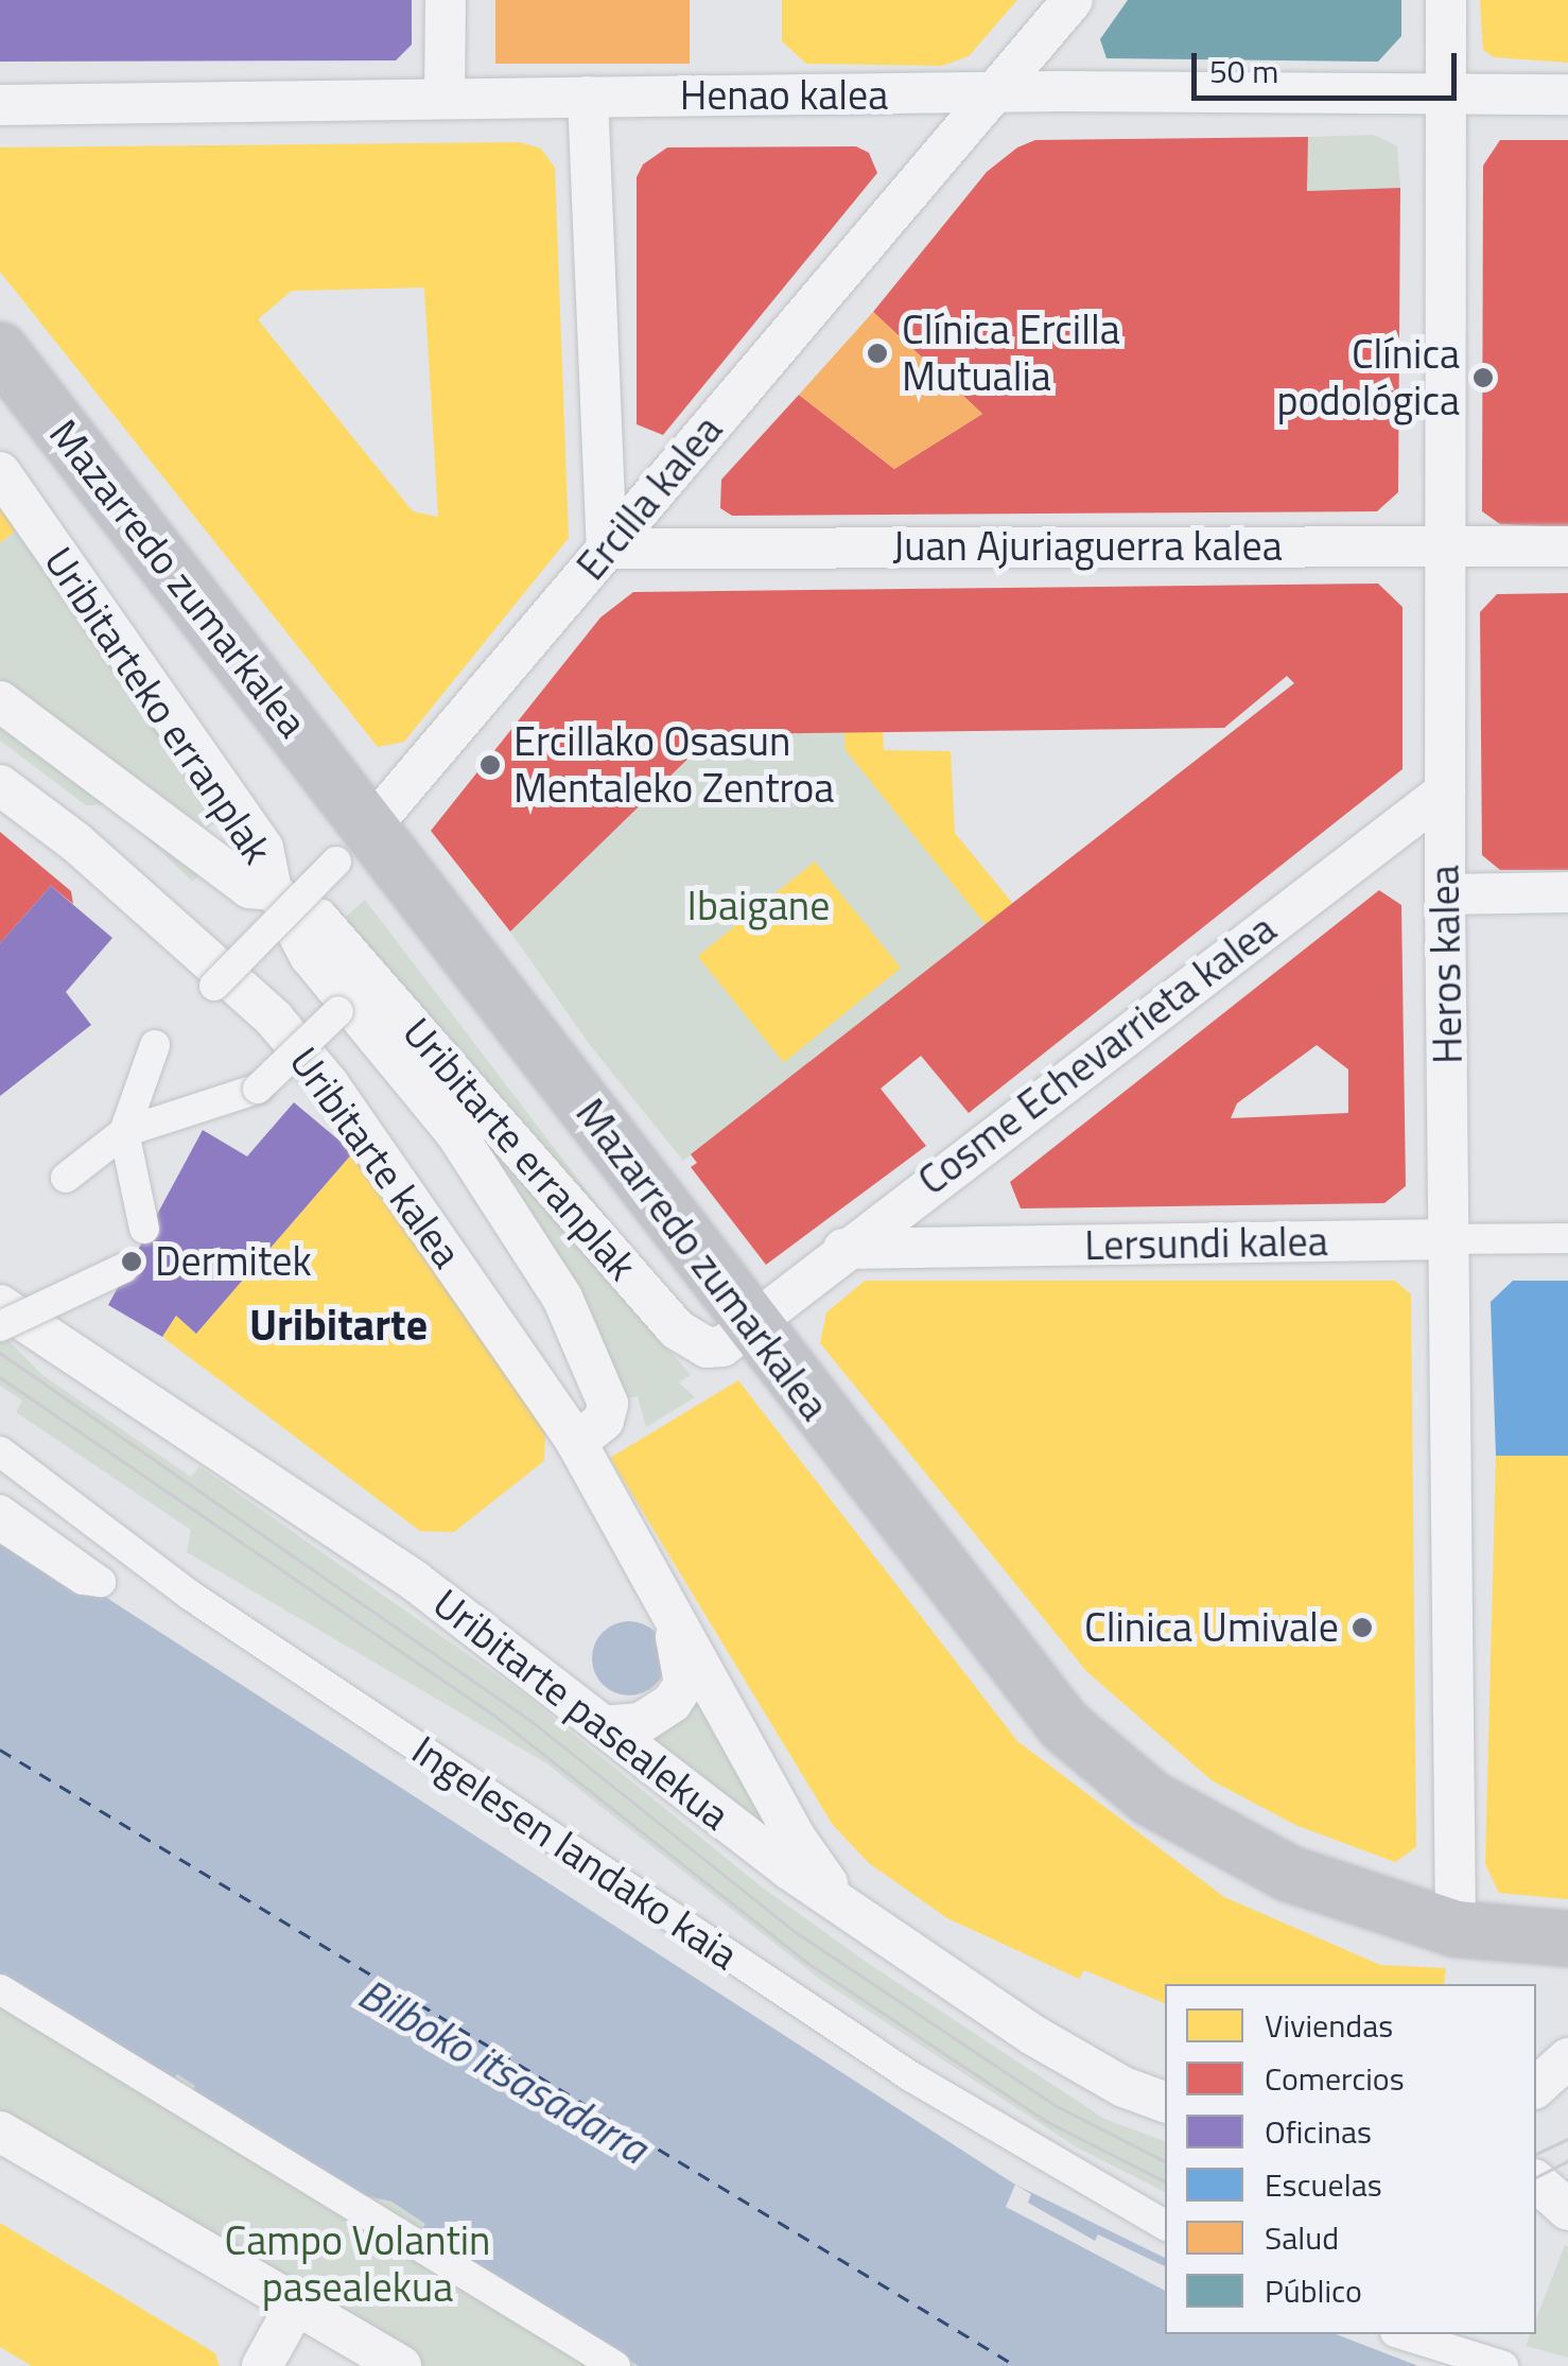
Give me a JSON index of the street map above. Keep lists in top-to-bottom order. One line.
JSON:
{"streets":{"main road":["Mazarredo zumarkalea"],"street":["Henao kalea","Ercilla kalea","Juan Ajuriaguerra kalea","Uribitarteko erranplak","Heros kalea","Cosme Echevarrieta kalea","Uribitarte erranplak","Uribitarte kalea","Lersundi kalea","Uribitarte pasealekua","Ingelesen landako kaia"]},"crossings":[["Henao kalea","Ercilla kalea"],["Henao kalea","Heros kalea"],["Ercilla kalea","Juan Ajuriaguerra kalea"],["Ercilla kalea","Mazarredo zumarkalea"],["Juan Ajuriaguerra kalea","Heros kalea"],["Mazarredo zumarkalea","Heros kalea"],["Mazarredo zumarkalea","Cosme Echevarrieta kalea"],["Mazarredo zumarkalea","Uribitarte erranplak"],["Uribitarteko erranplak","Uribitarte erranplak"],["Heros kalea","Cosme Echevarrieta kalea"],["Heros kalea","Lersundi kalea"],["Cosme Echevarrieta kalea","Uribitarte erranplak"],["Cosme Echevarrieta kalea","Lersundi kalea"],["Uribitarte erranplak","Uribitarte kalea"],["Uribitarte kalea","Uribitarte pasealekua"]],"districts":["Uribitarte"],"water":["Bilboko itsasadarra"],"parks":["Ibaigane","Campo Volantin pasealekua"],"places":["Clínica Ercilla Mutualia","Clínica podológica","Ercillako Osasun Mentaleko Zentroa","Dermitek","Clinica Umivale"],"legend":["Viviendas","Comercios","Oficinas","Escuelas","Salud","Público"],"scale_bar":"50 m"}
